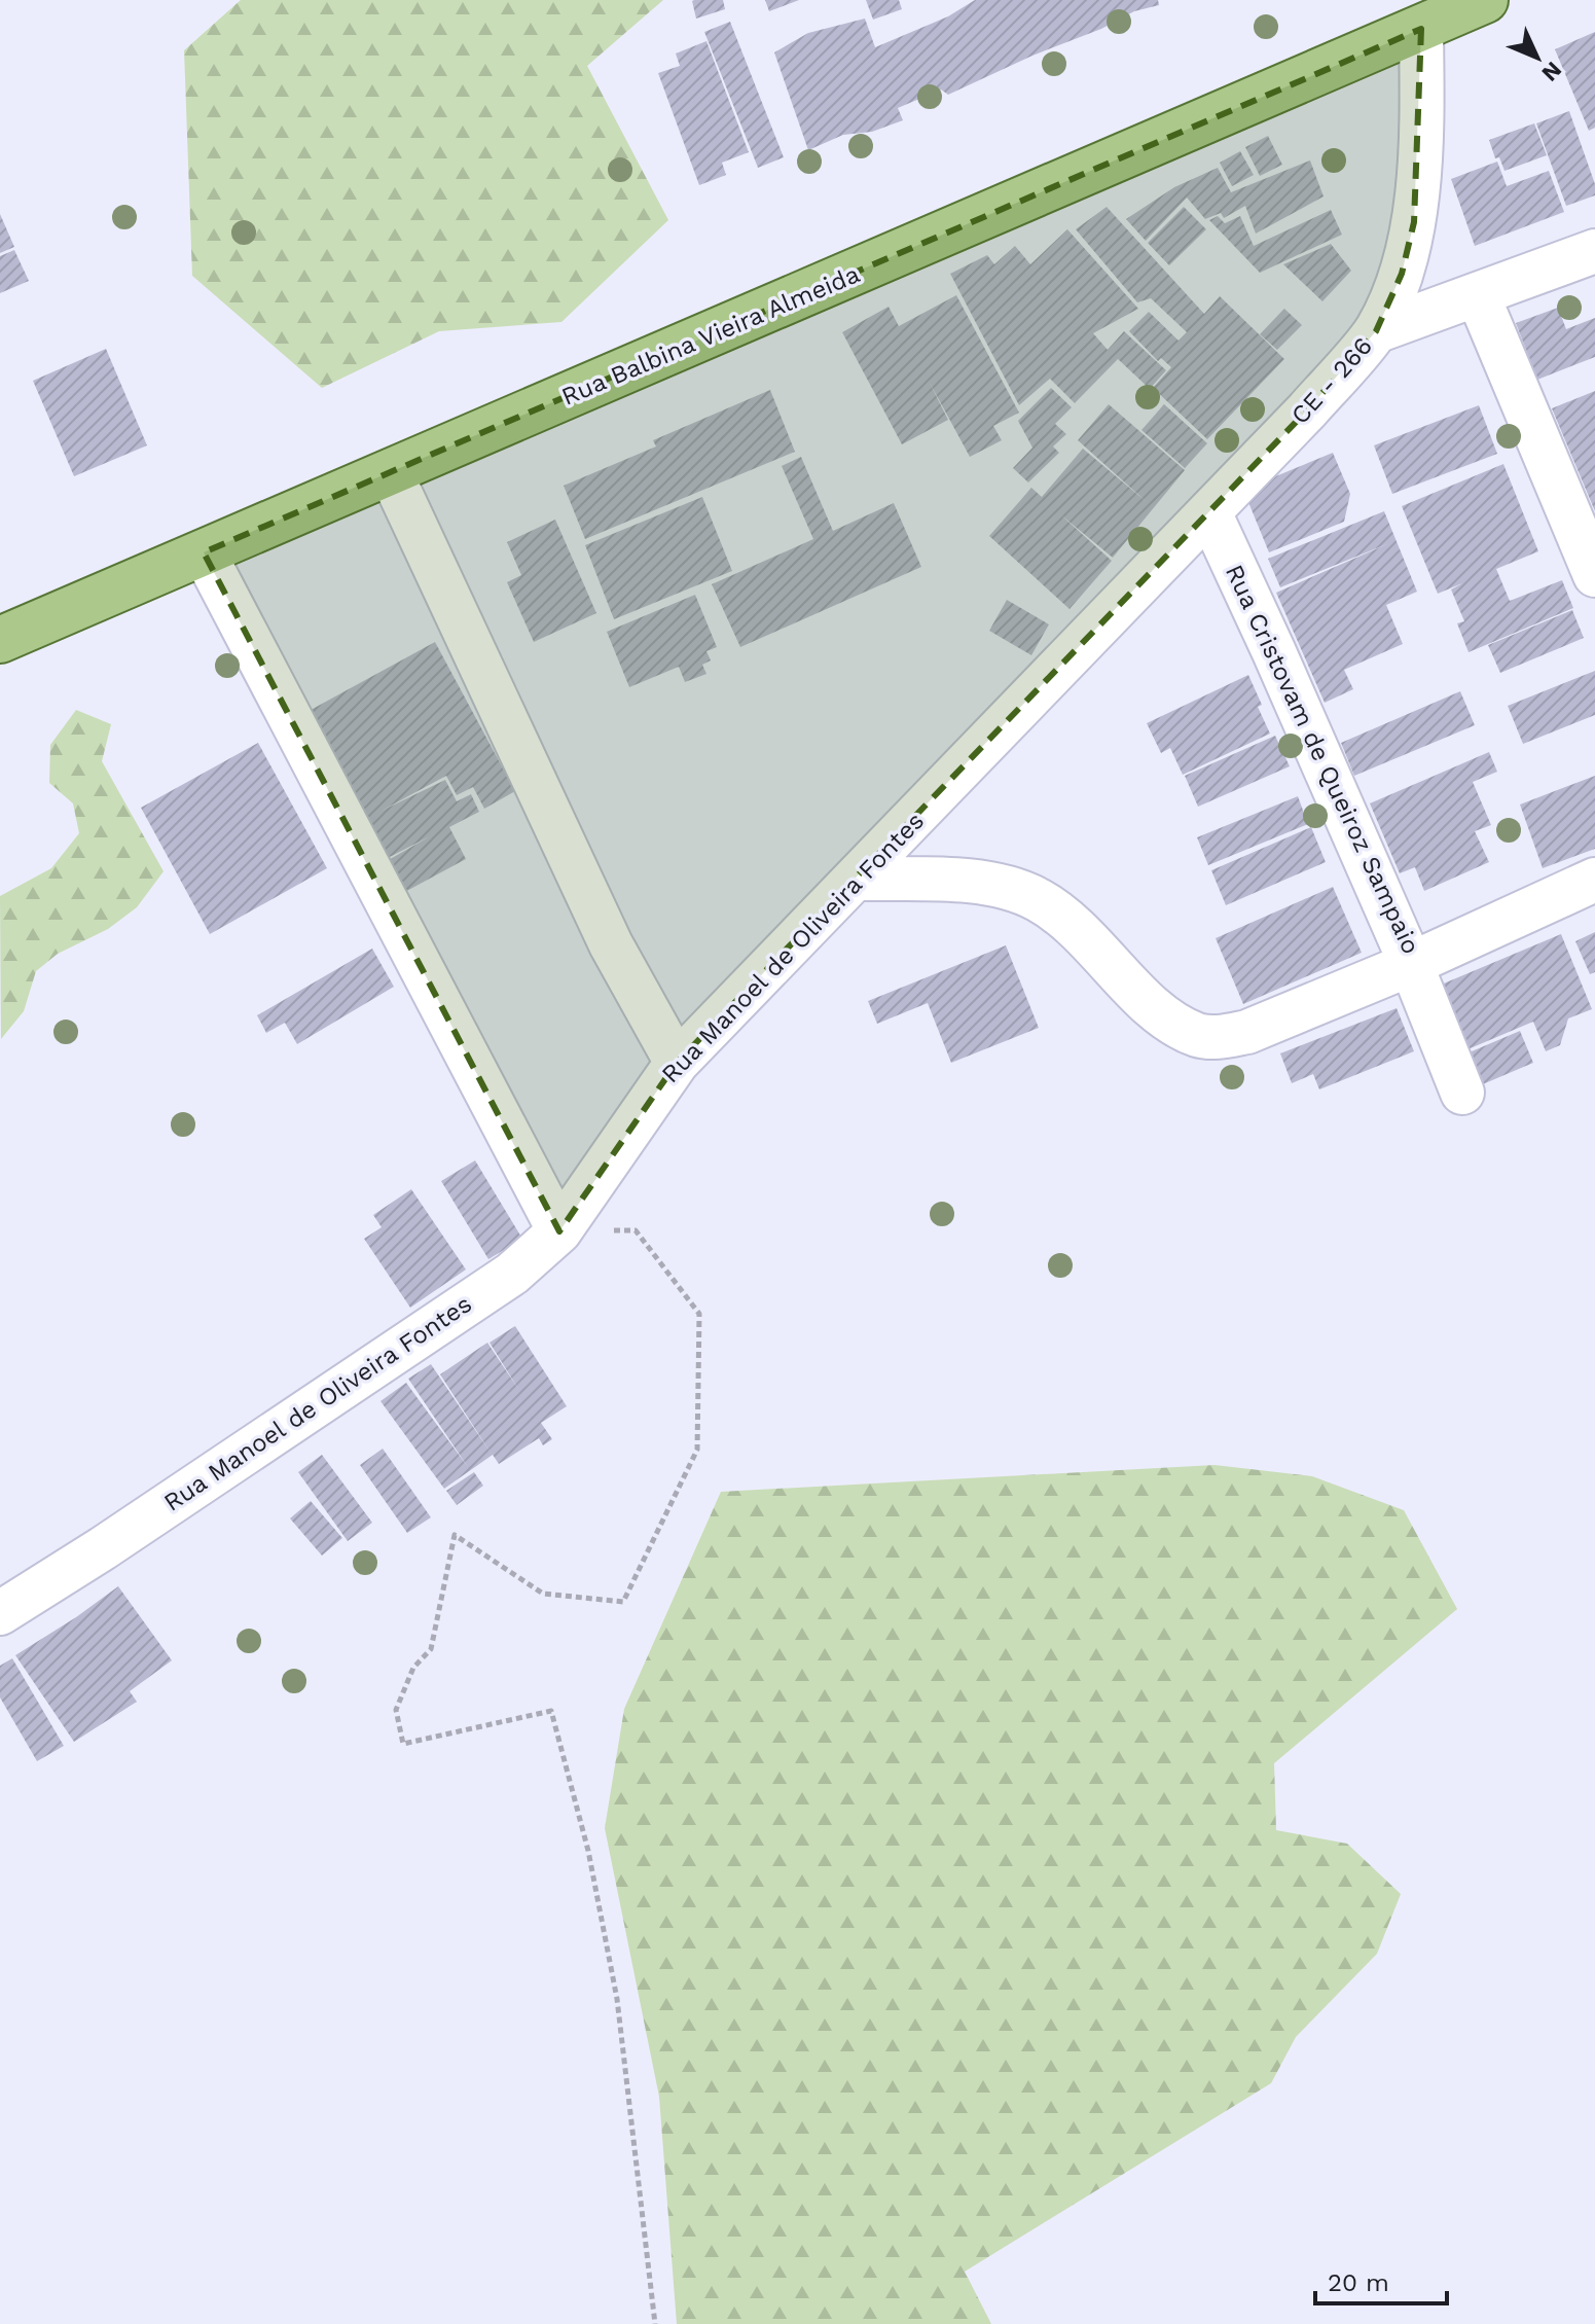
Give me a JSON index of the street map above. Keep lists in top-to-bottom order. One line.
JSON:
{"streets":{"main road":["Rua Balbina Vieira Almeida"],"street":["CE - 266","Rua Cristovam de Queiroz Sampaio","Rua Manoel de Oliveira Fontes"]},"crossings":[["Rua Balbina Vieira Almeida","CE - 266"],["CE - 266","Rua Cristovam de Queiroz Sampaio"],["CE - 266","Rua Manoel de Oliveira Fontes"],["Rua Cristovam de Queiroz Sampaio","Rua Manoel de Oliveira Fontes"]],"scale_bar":"20 m","north":"bottom right"}
